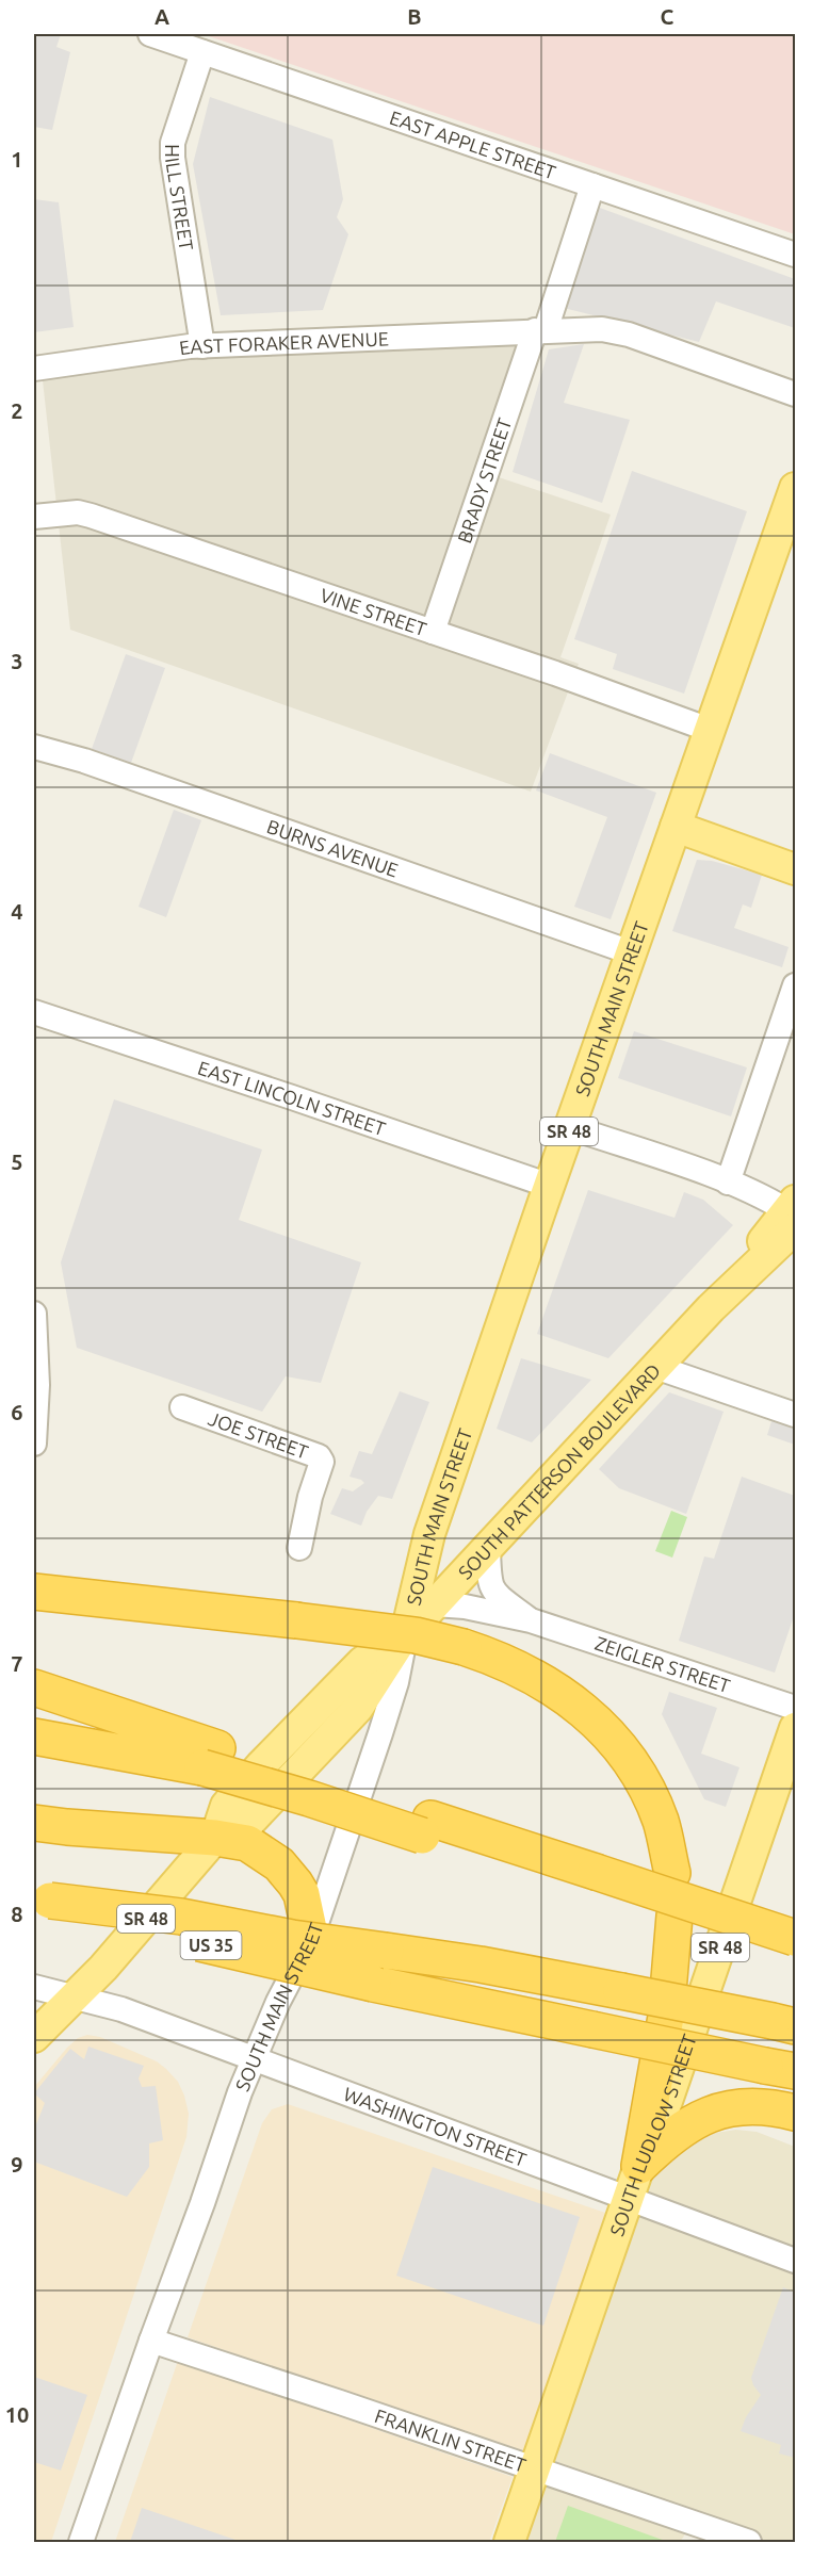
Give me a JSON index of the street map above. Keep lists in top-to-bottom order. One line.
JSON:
{"streets":{"highway":["US 35"],"main road":["SOUTH MAIN STREET","SR 48","SOUTH PATTERSON BOULEVARD","SOUTH LUDLOW STREET"],"street":["EAST APPLE STREET","HILL STREET","EAST FORAKER AVENUE","BRADY STREET","VINE STREET","BURNS AVENUE","EAST LINCOLN STREET","JOE STREET","ZEIGLER STREET","WASHINGTON STREET","FRANKLIN STREET"]},"crossings":[["EAST APPLE STREET","HILL STREET"],["EAST APPLE STREET","BRADY STREET"],["HILL STREET","EAST FORAKER AVENUE"],["EAST FORAKER AVENUE","BRADY STREET"],["BRADY STREET","VINE STREET"],["VINE STREET","SOUTH MAIN STREET"],["BURNS AVENUE","SOUTH MAIN STREET"],["SOUTH MAIN STREET","EAST LINCOLN STREET"],["SOUTH MAIN STREET","SOUTH PATTERSON BOULEVARD"],["SOUTH MAIN STREET","WASHINGTON STREET"],["SOUTH MAIN STREET","FRANKLIN STREET"],["SOUTH PATTERSON BOULEVARD","ZEIGLER STREET"],["SOUTH PATTERSON BOULEVARD","WASHINGTON STREET"],["WASHINGTON STREET","SOUTH LUDLOW STREET"],["SOUTH LUDLOW STREET","FRANKLIN STREET"]],"grid":{"columns":["A","B","C"],"rows":["1","2","3","4","5","6","7","8","9","10"]}}
